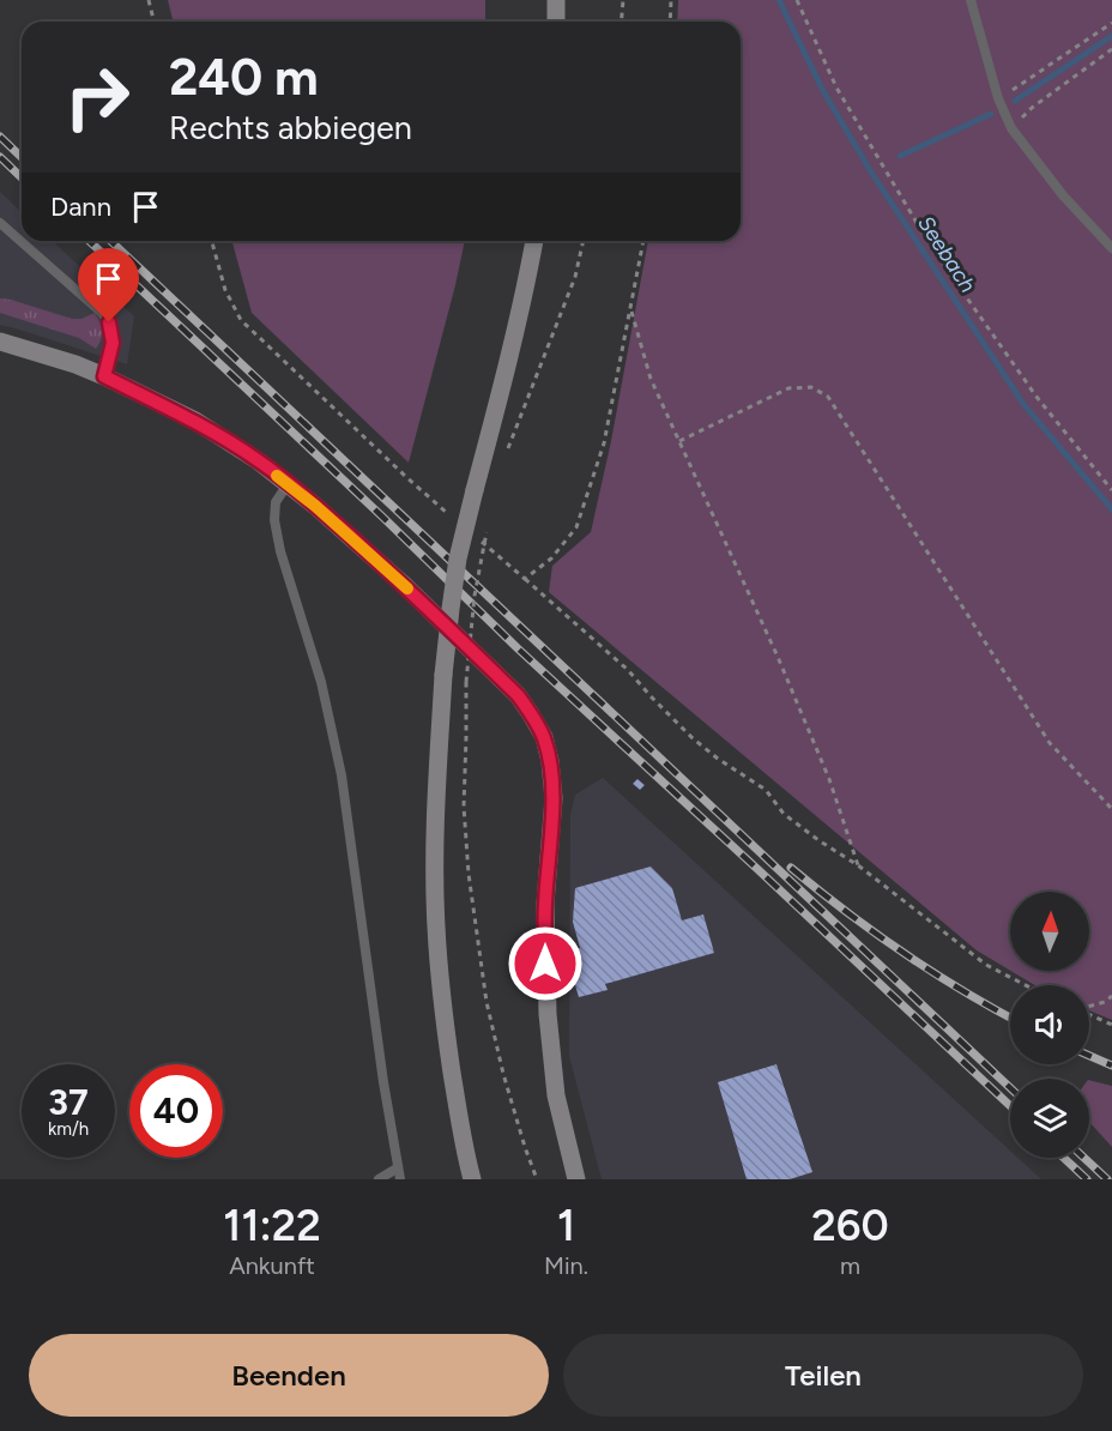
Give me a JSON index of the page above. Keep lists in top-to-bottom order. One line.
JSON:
{"water":["Seebach"],"north":"top","page":{"turn":["240 m","Rechts abbiegen"],"then":"Dann","speed":"37 km/h","limit":"40","eta":["11:22","Ankunft","1","Min.","260","m"],"buttons":["Beenden","Teilen"]}}
